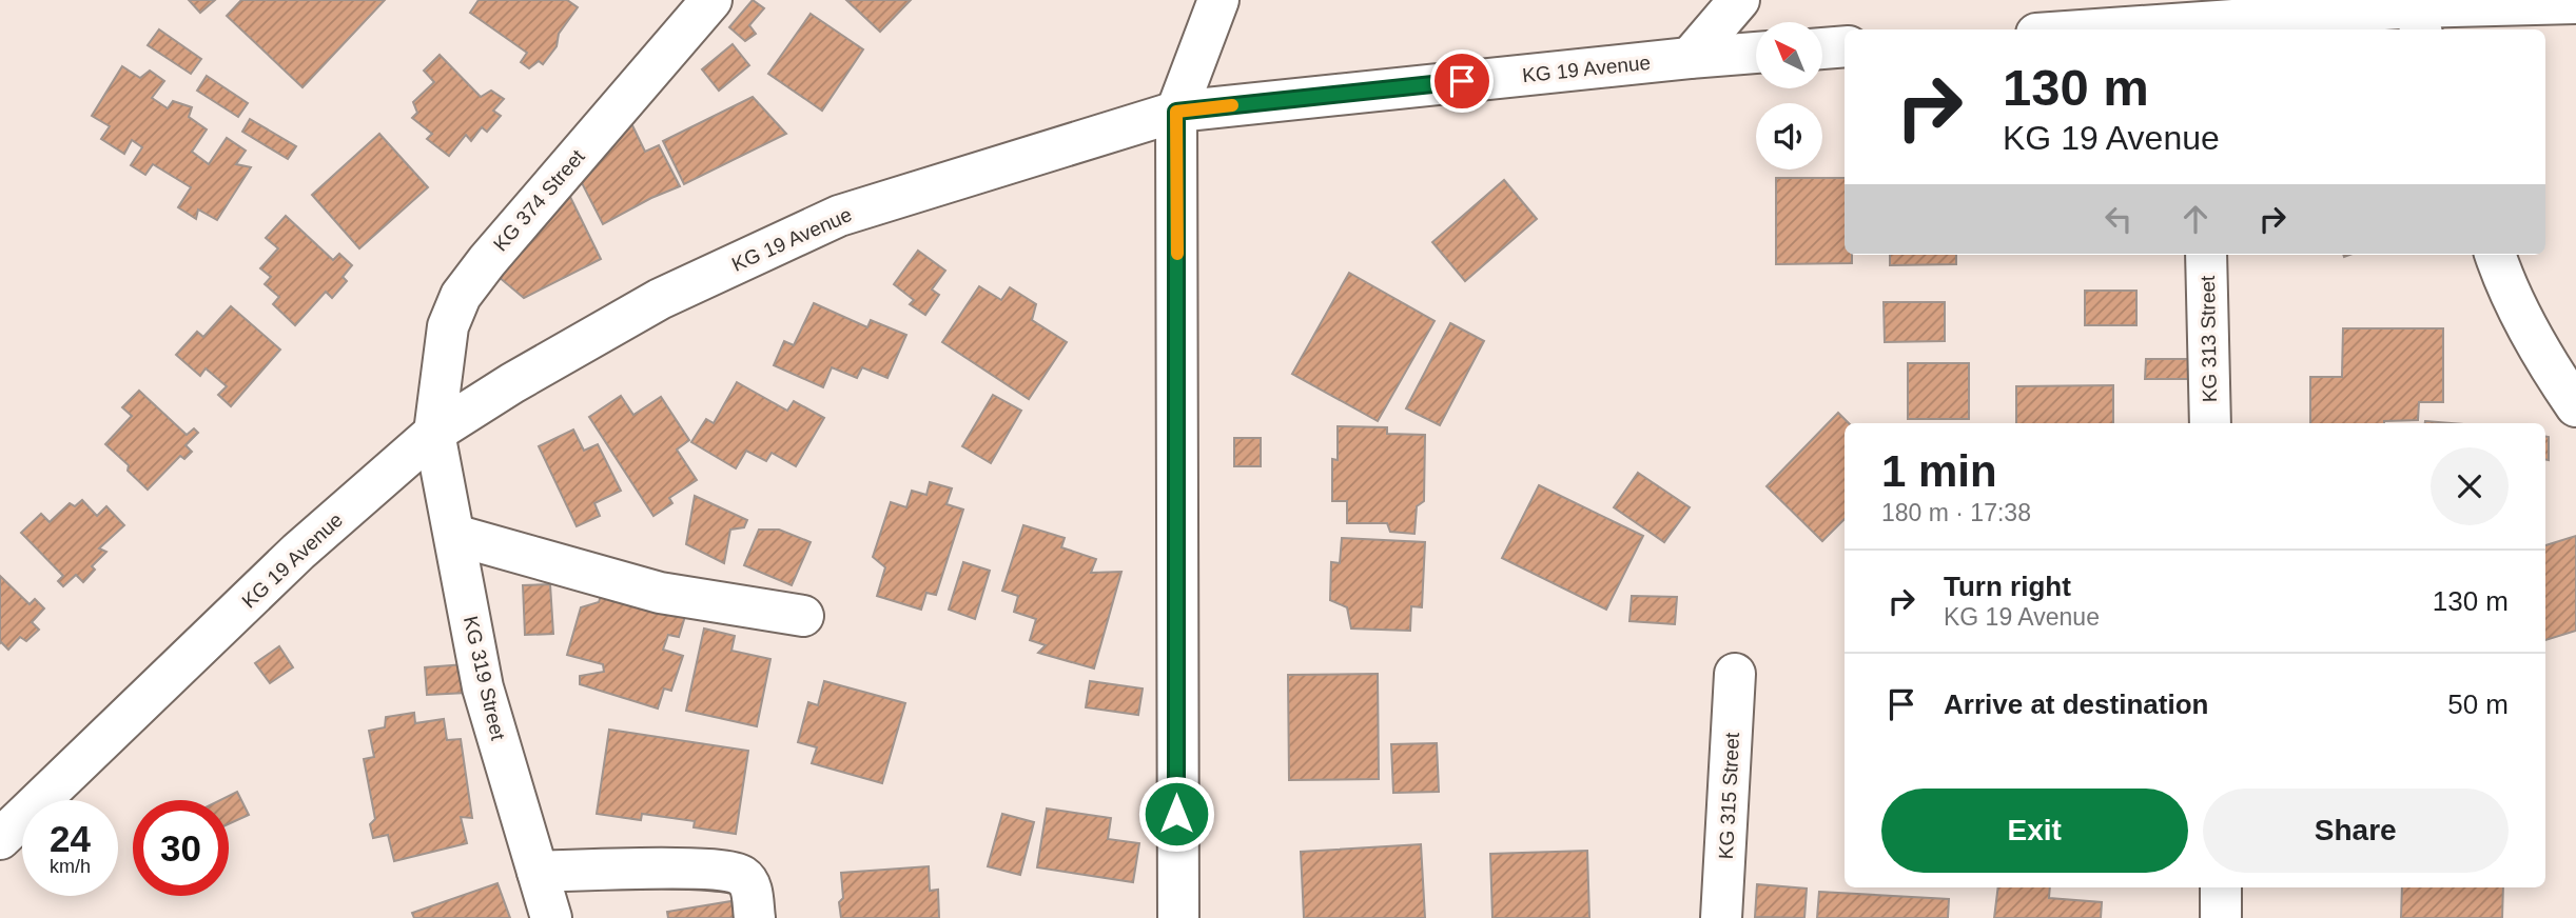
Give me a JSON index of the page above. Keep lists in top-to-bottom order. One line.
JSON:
{"streets":{"street":["KG 19 Avenue","KG 374 Street","KG 313 Street","KG 319 Street","KG 315 Street"]},"crossings":[["KG 19 Avenue","KG 374 Street"],["KG 19 Avenue","KG 319 Street"],["KG 374 Street","KG 319 Street"]],"north":"top left","page":{"turn":["130 m","KG 19 Avenue"],"heading":["1 min","180 m · 17:38"],"list":[{"name":"Turn right","note":"KG 19 Avenue","value":"130 m"},{"name":"Arrive at destination","value":"50 m"}],"buttons":["Exit","Share"],"speed":"24 km/h","limit":"30"}}
